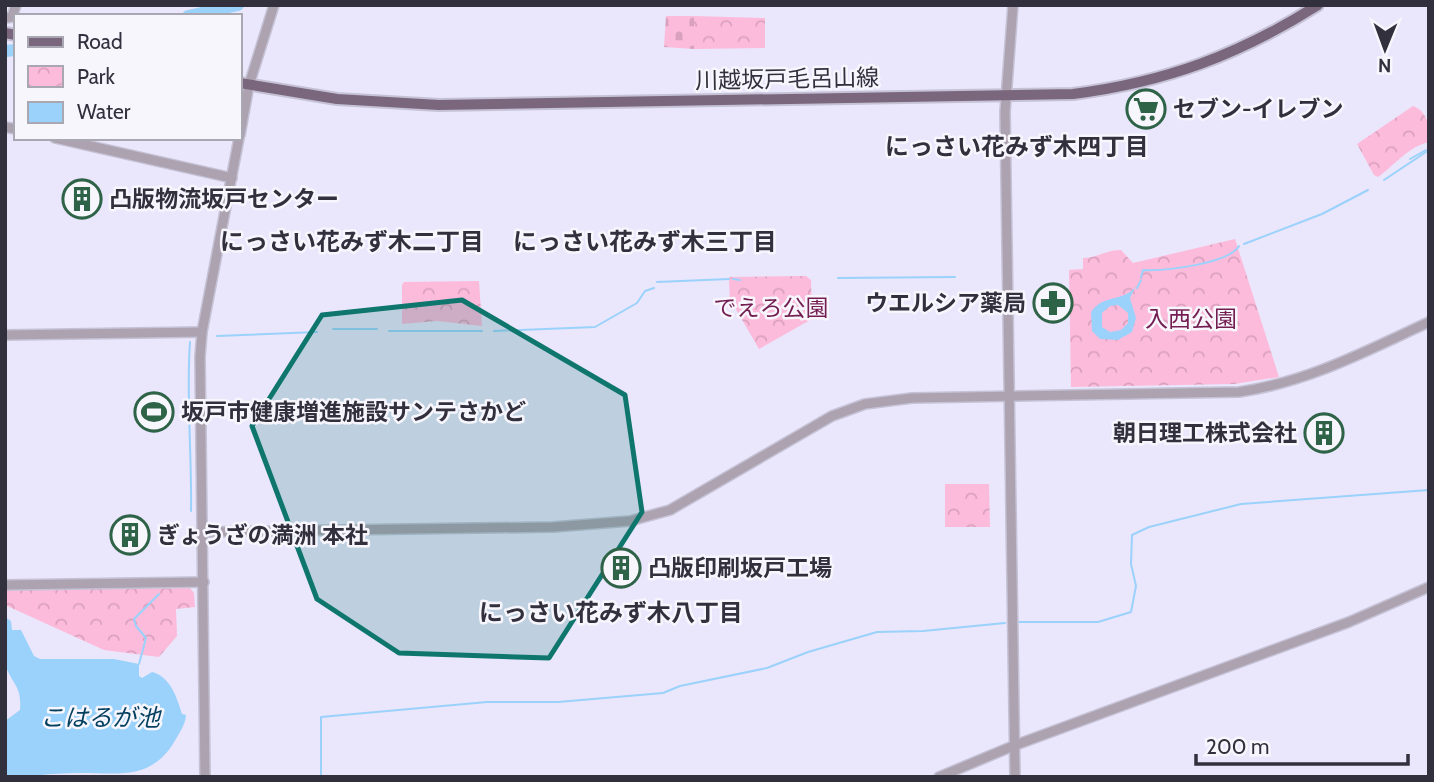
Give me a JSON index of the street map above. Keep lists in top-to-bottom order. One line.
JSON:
{"streets":{"main road":["川越坂戸毛呂山線"]},"districts":["にっさい花みず木四丁目","にっさい花みず木二丁目","にっさい花みず木三丁目","にっさい花みず木八丁目"],"water":["こはるが池"],"parks":["でえろ公園","入西公園"],"places":{"supermarket":["セブン-イレブン"],"building":["凸版物流坂戸センター","朝日理工株式会社","ぎょうざの満洲 本社","凸版印刷坂戸工場"],"pharmacy":["ウエルシア薬局"],"sports":["坂戸市健康増進施設サンテさかど"]},"legend":["Road","Park","Water"],"scale_bar":"200 m","north":"bottom"}
